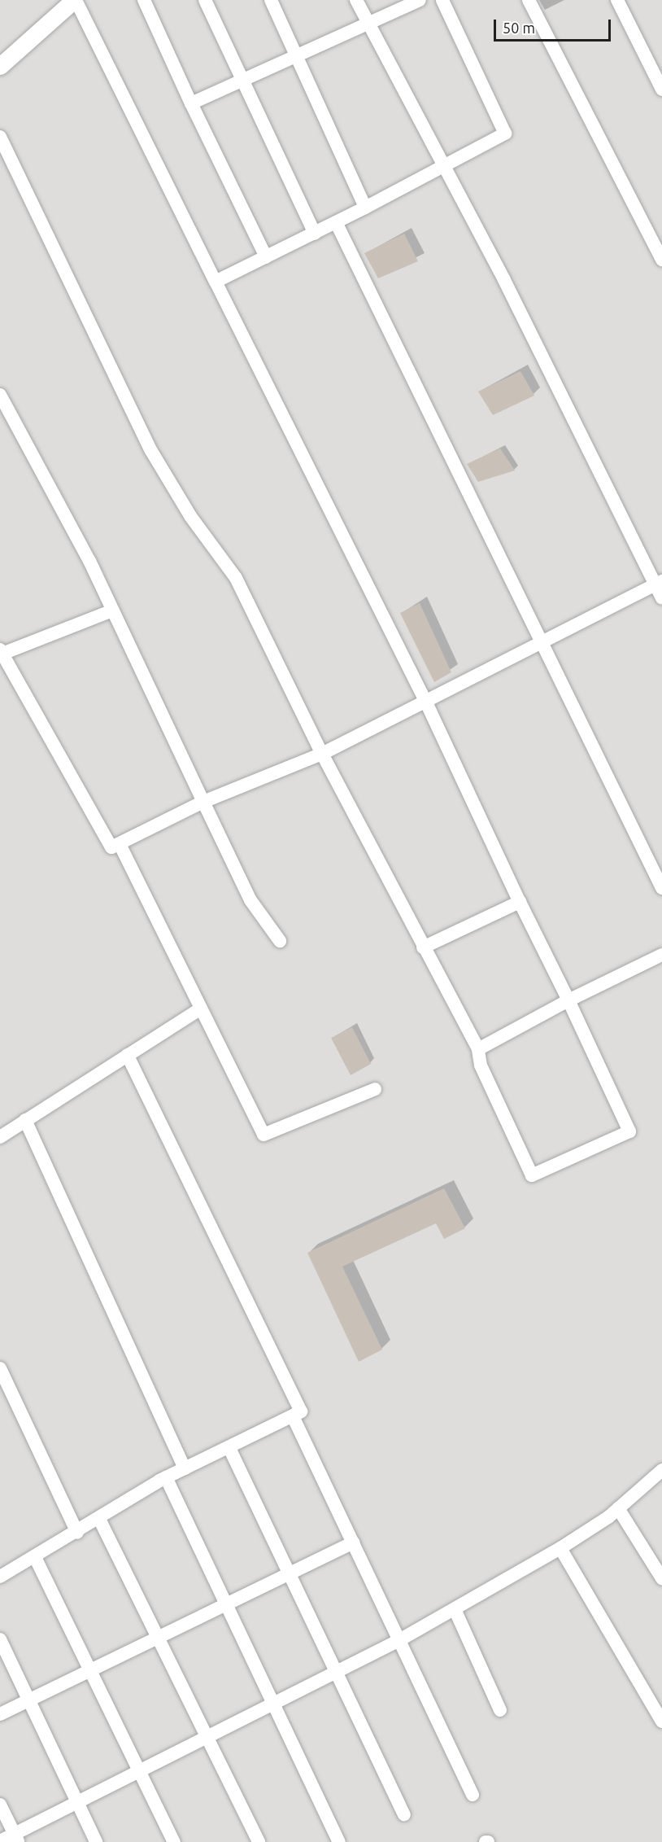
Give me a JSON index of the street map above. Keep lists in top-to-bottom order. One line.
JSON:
{"scale_bar":"50 m"}
